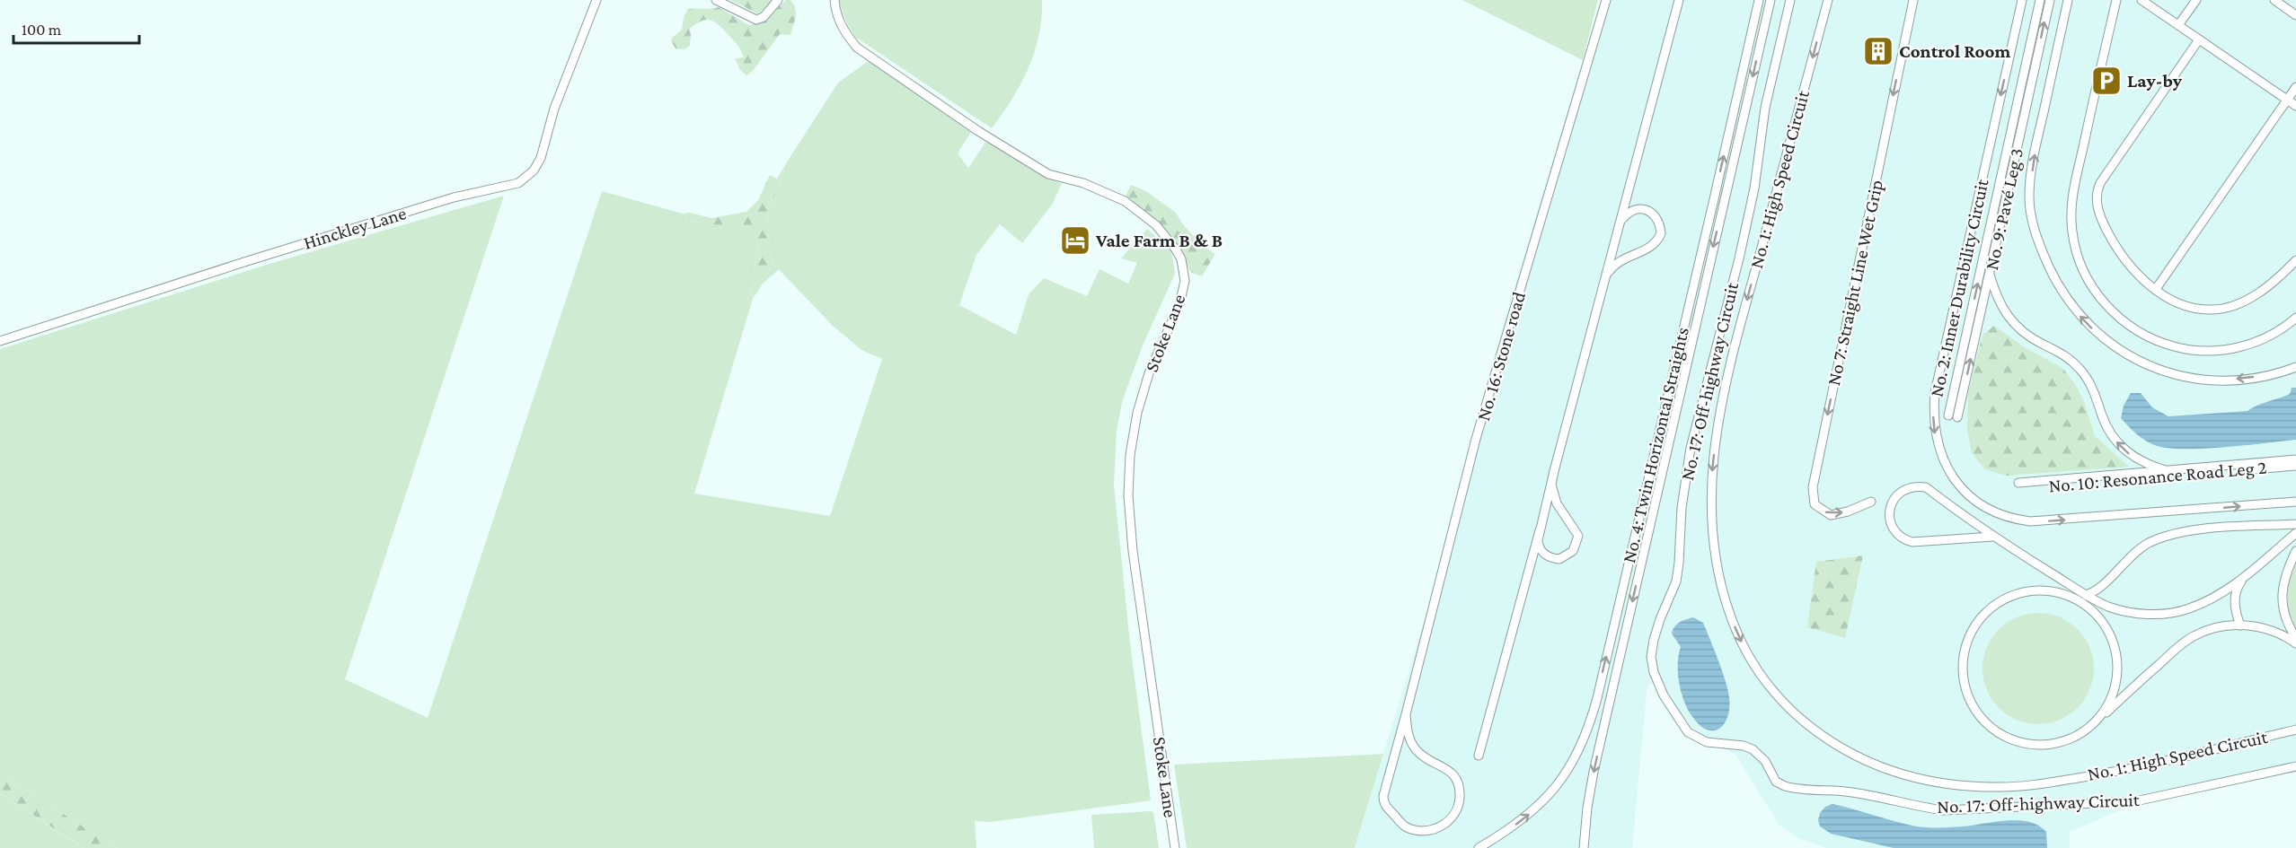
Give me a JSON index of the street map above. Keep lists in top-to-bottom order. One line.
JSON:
{"streets":{"street":["No. 1: High Speed Circuit","No. 9: Pavé Leg 3","Hinckley Lane","No 7: Straight Line Wet Grip","No. 2: Inner Durability Circuit","Stoke Lane","No. 16: Stone road","No. 17: Off-highway Circuit","No. 4: Twin Horizontal Straights","No. 10: Resonance Road Leg 2"]},"one_way":["No 7: Straight Line Wet Grip"],"places":{"building":["Control Room"],"parking":["Lay-by"],"hotel":["Vale Farm B & B"]},"scale_bar":"100 m"}
